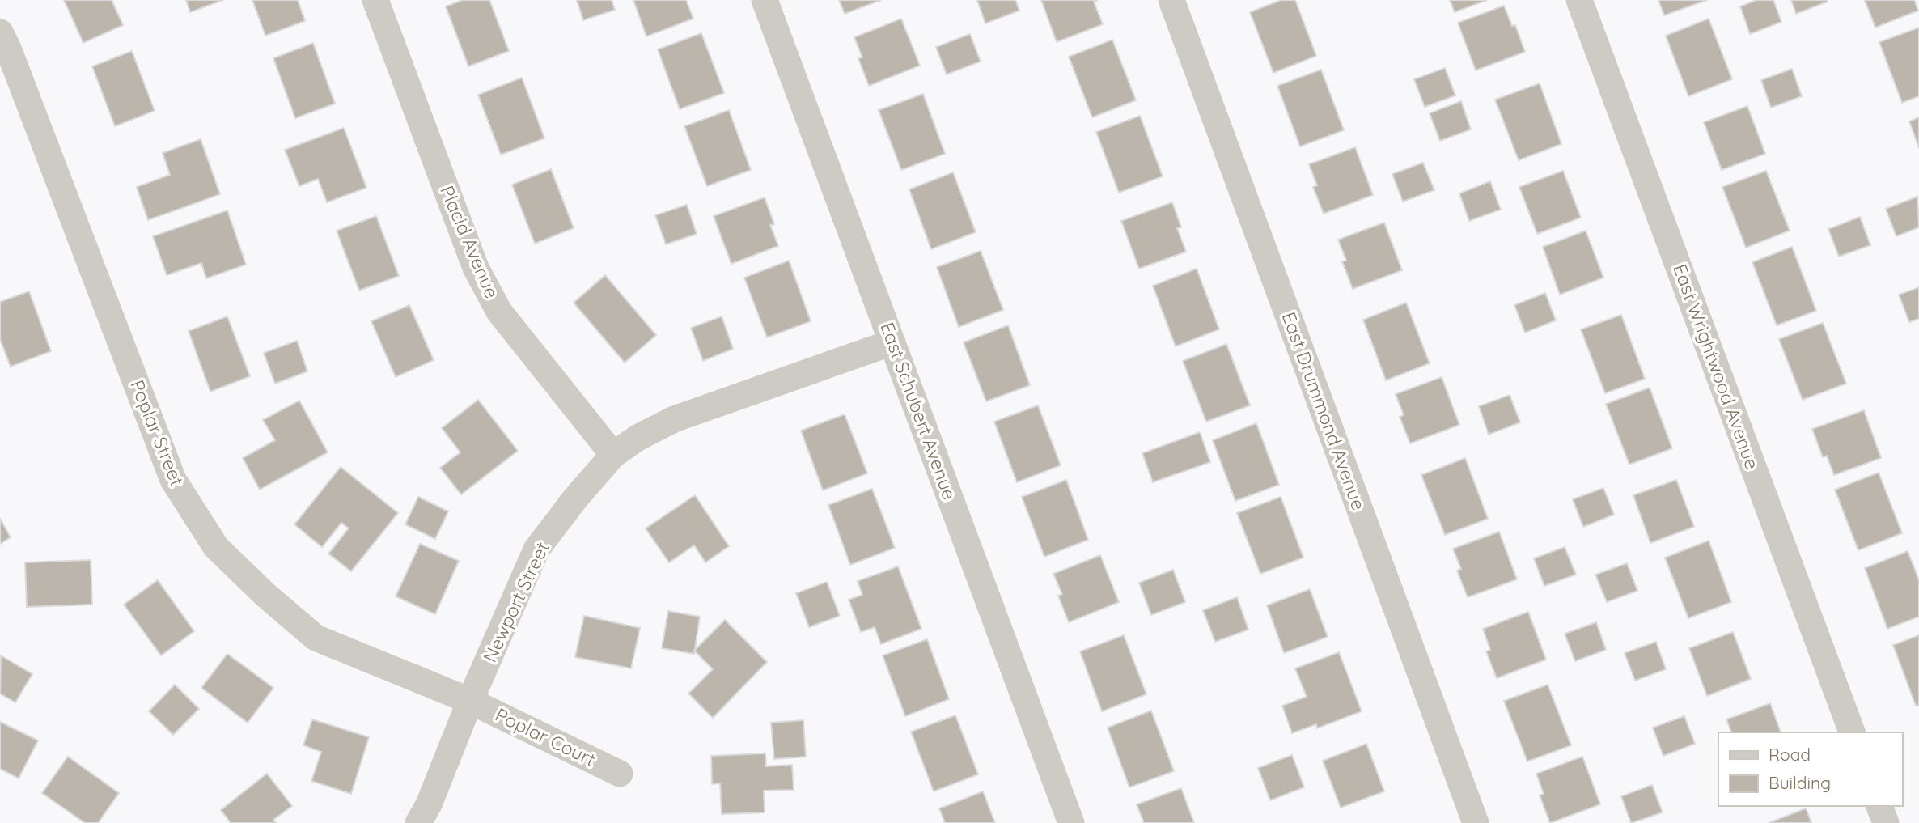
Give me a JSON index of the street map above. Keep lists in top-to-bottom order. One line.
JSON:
{"streets":{"street":["Placid Avenue","East Wrightwood Avenue","East Schubert Avenue","East Drummond Avenue","Poplar Street","Newport Street","Poplar Court"]},"crossings":[["Placid Avenue","Newport Street"],["East Schubert Avenue","Newport Street"],["Poplar Street","Newport Street"],["Poplar Street","Poplar Court"],["Newport Street","Poplar Court"]],"legend":["Road","Building"]}
